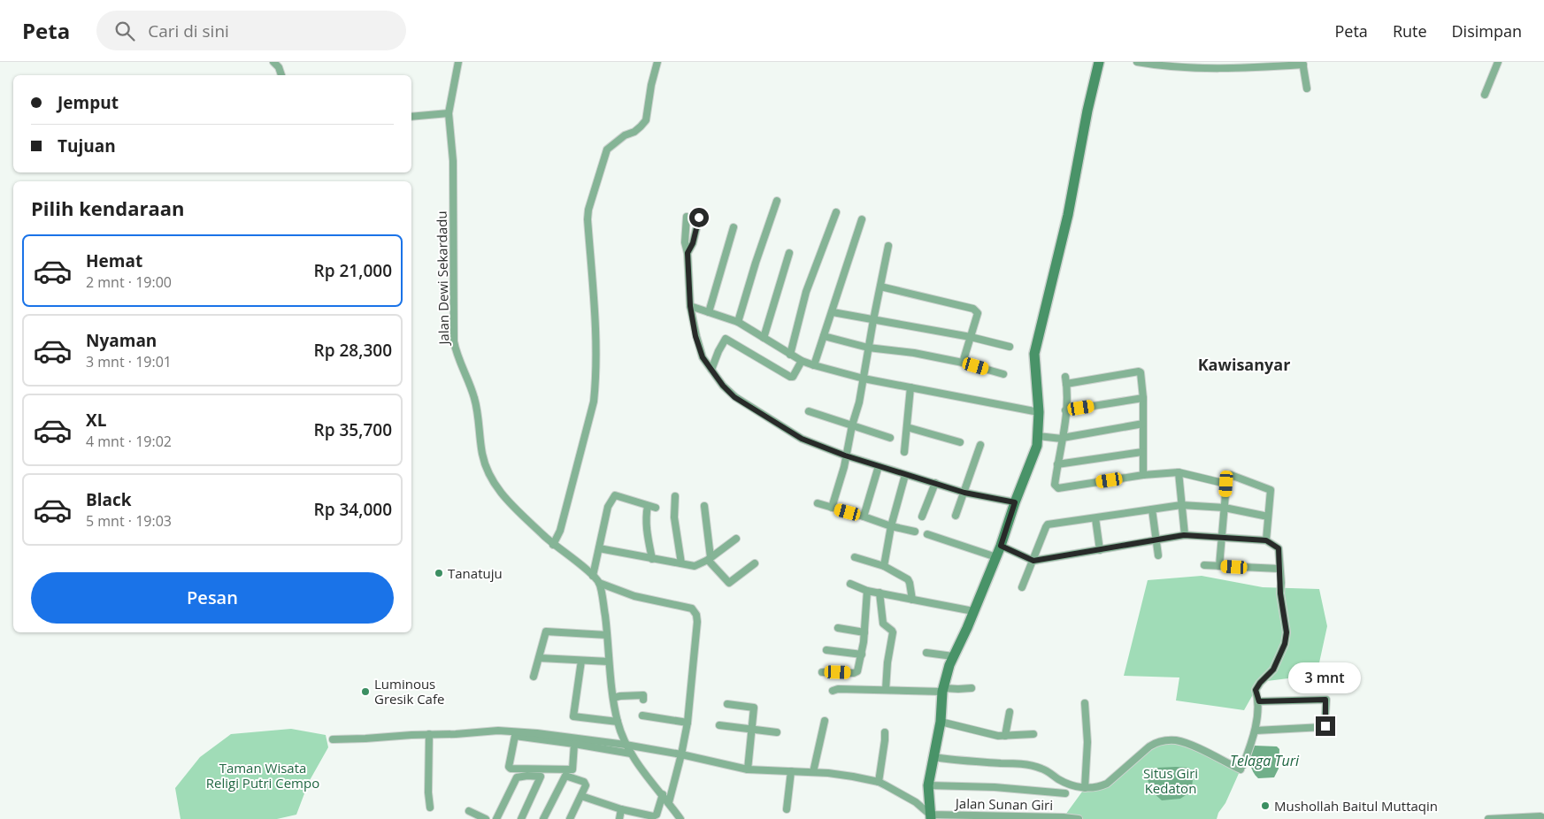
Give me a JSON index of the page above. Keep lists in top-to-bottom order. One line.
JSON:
{"streets":{"street":["Jalan Dewi Sekardadu","Jalan Sunan Giri"]},"districts":["Kawisanyar"],"water":["Telaga Turi"],"parks":["Taman Wisata Religi Putri Cempo","Situs Giri Kedaton"],"places":["Tanatuju","Luminous Gresik Cafe","Mushollah Baitul Muttaqin"],"page":{"header":"Peta","search":"Cari di sini","nav":["Peta","Rute","Disimpan"],"banner":["Jemput","Tujuan"],"heading":"Pilih kendaraan","list":[{"name":"Hemat","note":"2 mnt · 19:00","value":"Rp 21,000"},{"name":"Nyaman","note":"3 mnt · 19:01","value":"Rp 28,300"},{"name":"XL","note":"4 mnt · 19:02","value":"Rp 35,700"},{"name":"Black","note":"5 mnt · 19:03","value":"Rp 34,000"}],"buttons":"Pesan","bubble":"3 mnt"}}
